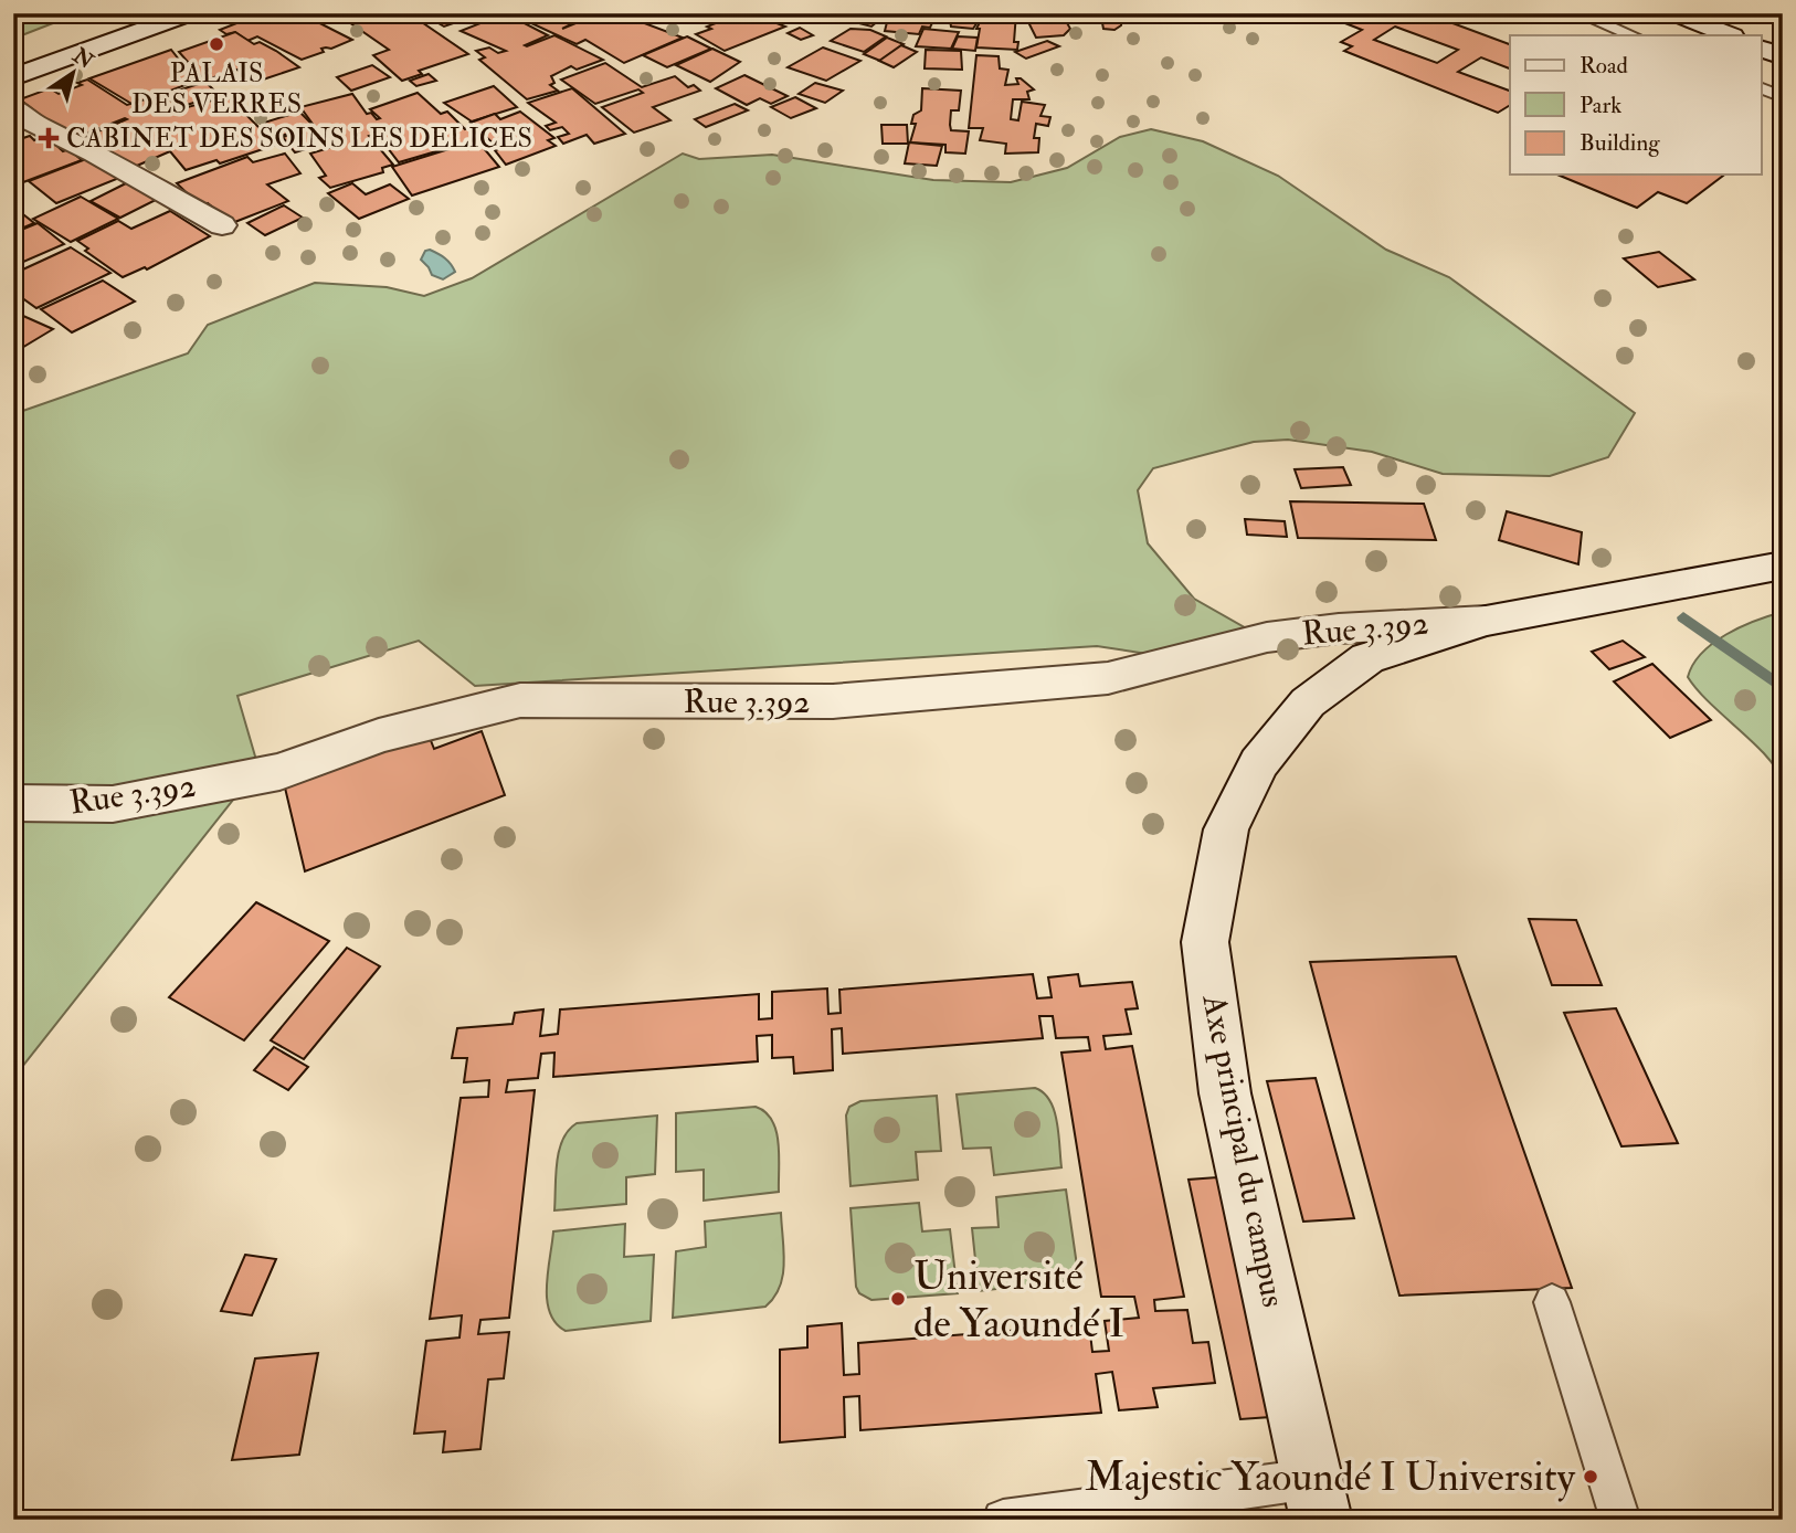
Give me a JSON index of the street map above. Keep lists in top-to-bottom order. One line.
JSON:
{"streets":{"street":["Rue 3.392","Axe principal du campus"]},"crossings":[["Rue 3.392","Axe principal du campus"]],"places":{"other":["PALAIS DES VERRES","Université de Yaoundé I","Majestic Yaoundé I University"],"health":["CABINET DES SOINS LES DELICES"]},"legend":["Road","Park","Building"],"north":"top right"}
